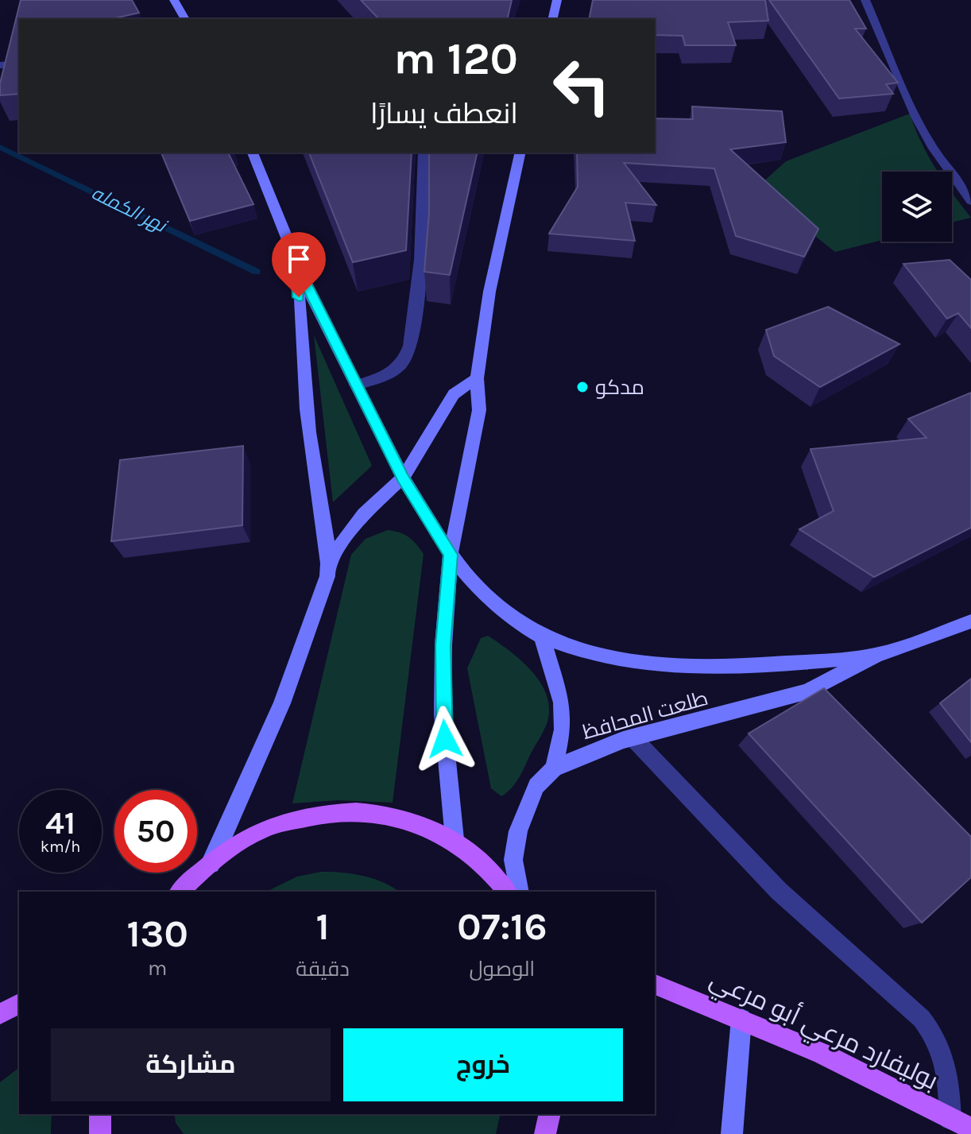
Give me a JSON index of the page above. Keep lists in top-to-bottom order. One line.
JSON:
{"streets":{"main road":["طلعت المحافظ","بوليفارد مرعي أبو مرعي"]},"water":["نهر الكمله"],"places":["مدكو"],"page":{"turn":["120 m","انعطف يسارًا"],"speed":"41 km/h","limit":"50","eta":["07:16","الوصول","1","دقيقة","130","m"],"buttons":["خروج","مشاركة"]}}
